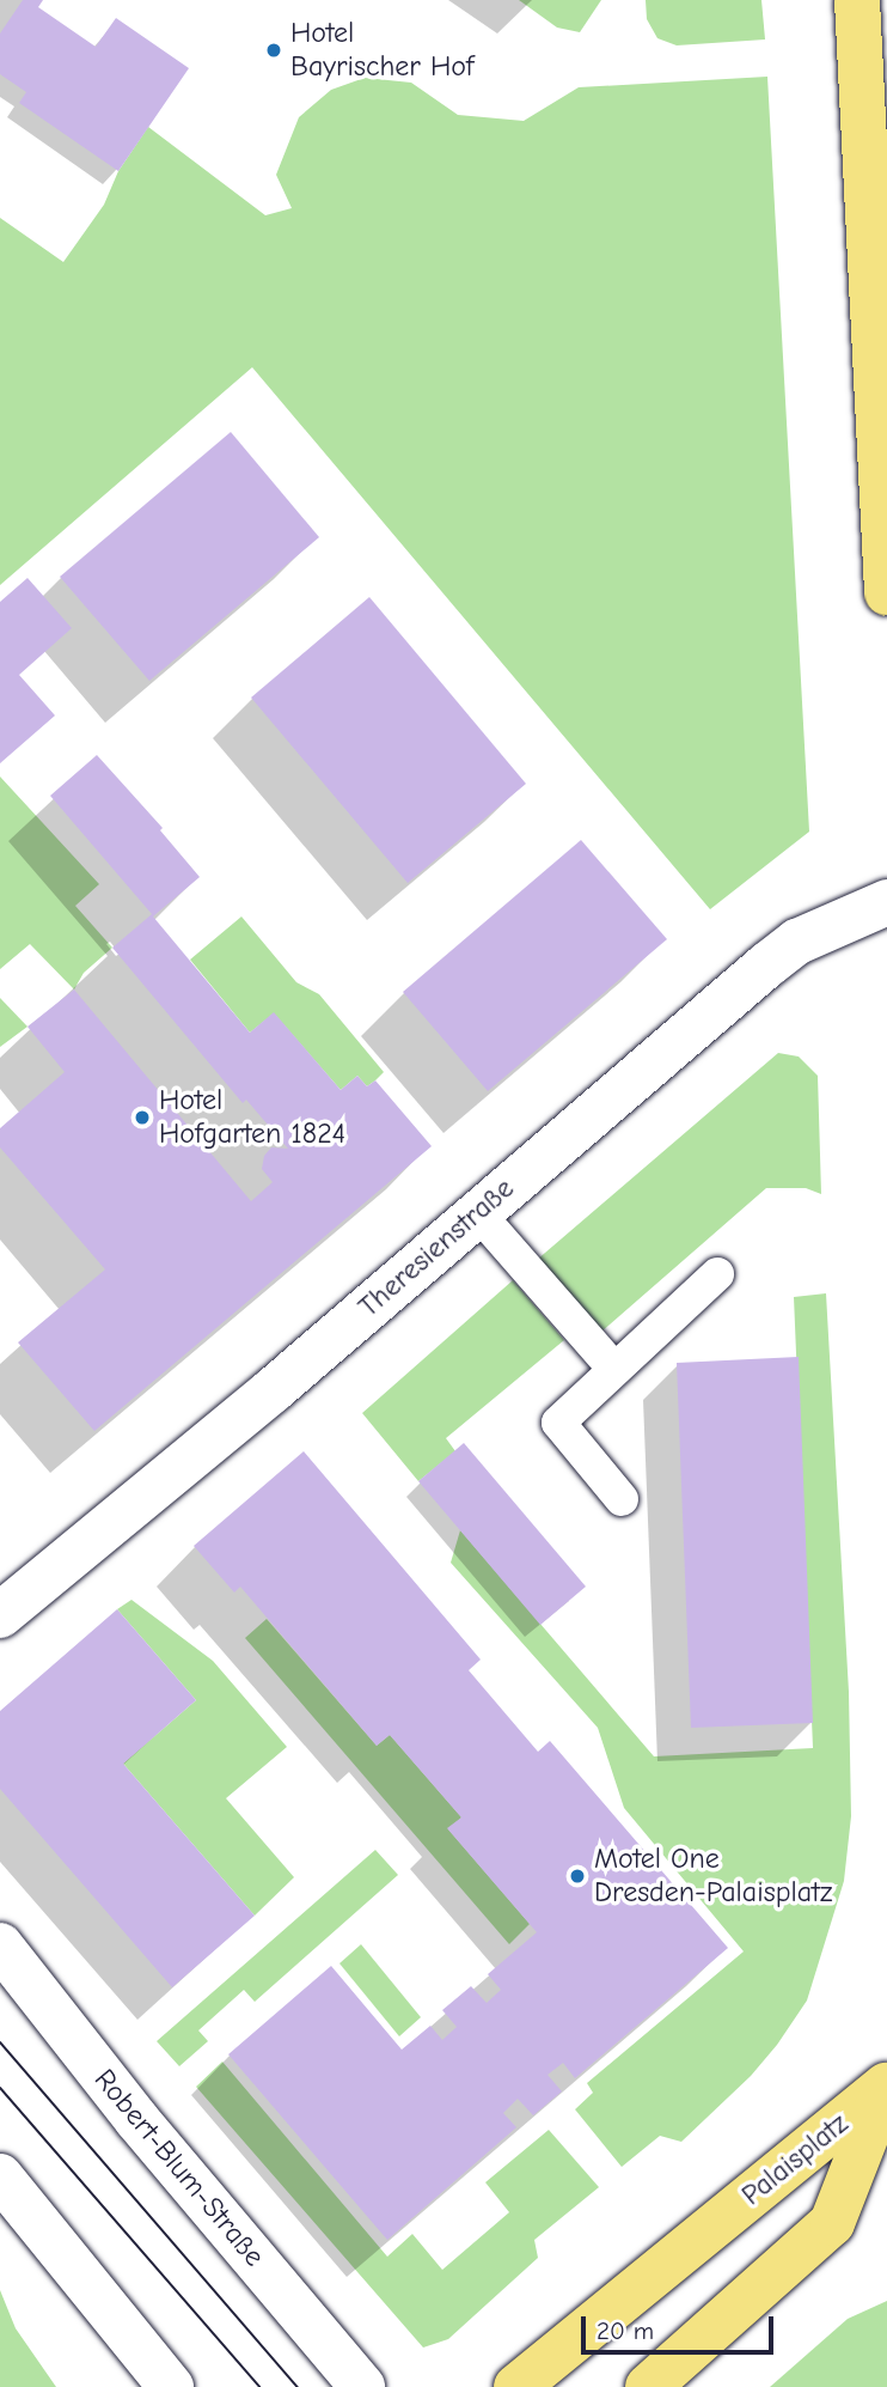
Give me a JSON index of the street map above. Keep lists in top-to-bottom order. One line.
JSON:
{"streets":{"main road":["Palaisplatz"],"street":["Theresienstraße","Robert-Blum-Straße"]},"places":["Hotel Bayrischer Hof","Hotel Hofgarten 1824","Motel One Dresden-Palaisplatz"],"scale_bar":"20 m"}
